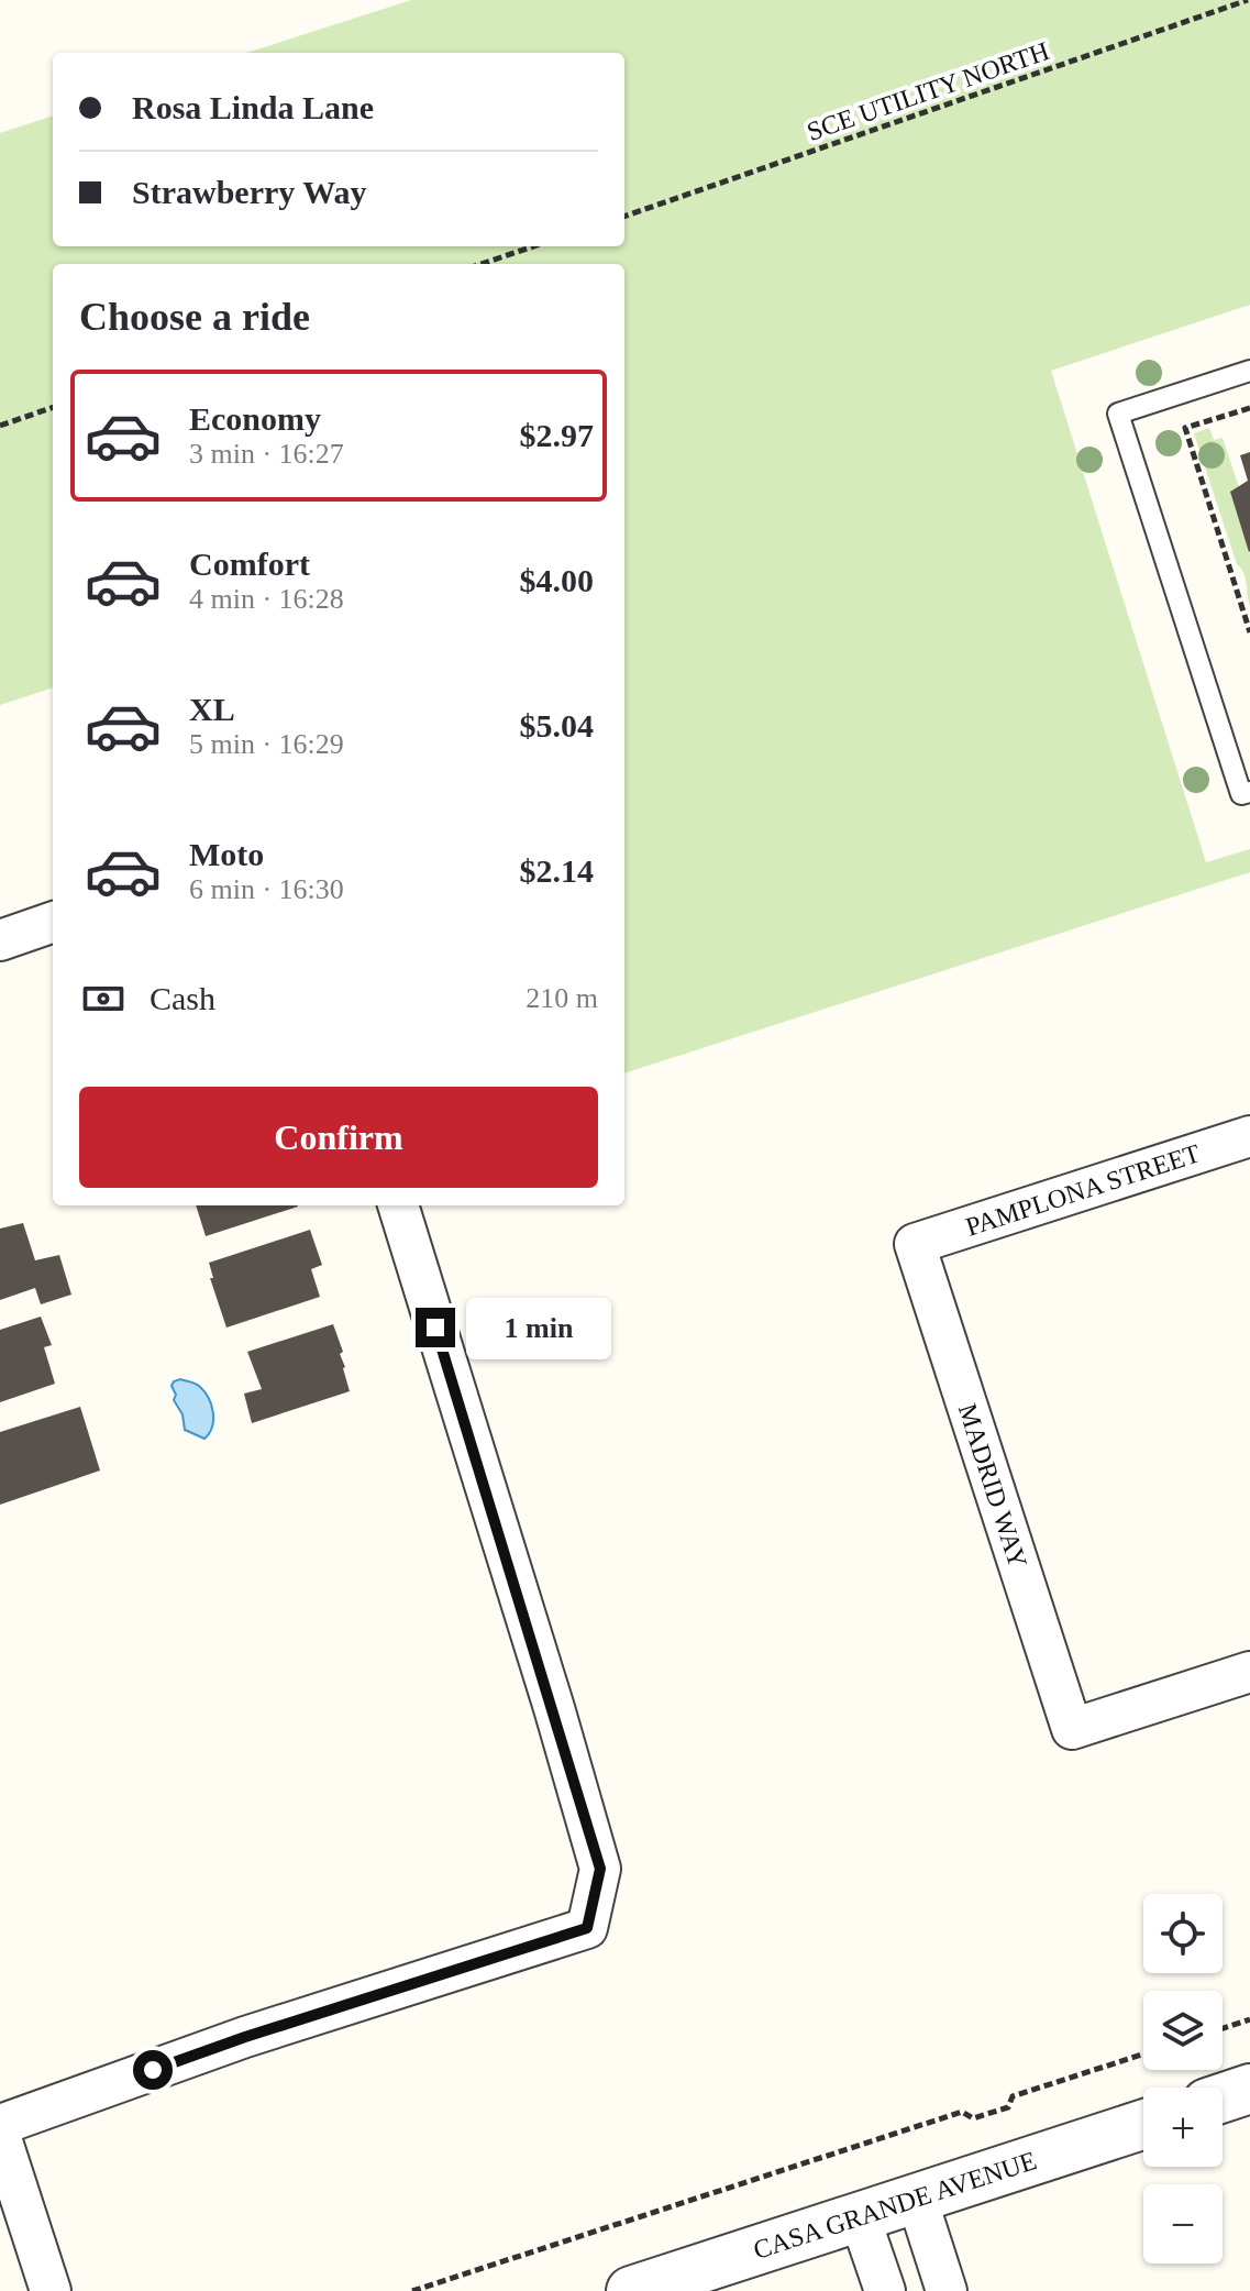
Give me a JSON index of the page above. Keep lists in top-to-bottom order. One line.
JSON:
{"streets":{"street":["PAMPLONA STREET","MADRID WAY","CASA GRANDE AVENUE"],"path":["SCE UTILITY NORTH"]},"crossings":[["PAMPLONA STREET","MADRID WAY"]],"page":{"banner":["Rosa Linda Lane","Strawberry Way"],"heading":"Choose a ride","list":[{"name":"Economy","note":"3 min · 16:27","value":"$2.97"},{"name":"Comfort","note":"4 min · 16:28","value":"$4.00"},{"name":"XL","note":"5 min · 16:29","value":"$5.04"},{"name":"Moto","note":"6 min · 16:30","value":"$2.14"}],"pay":["Cash","210 m"],"buttons":"Confirm","bubble":"1 min","map_buttons":["+","−"]}}
